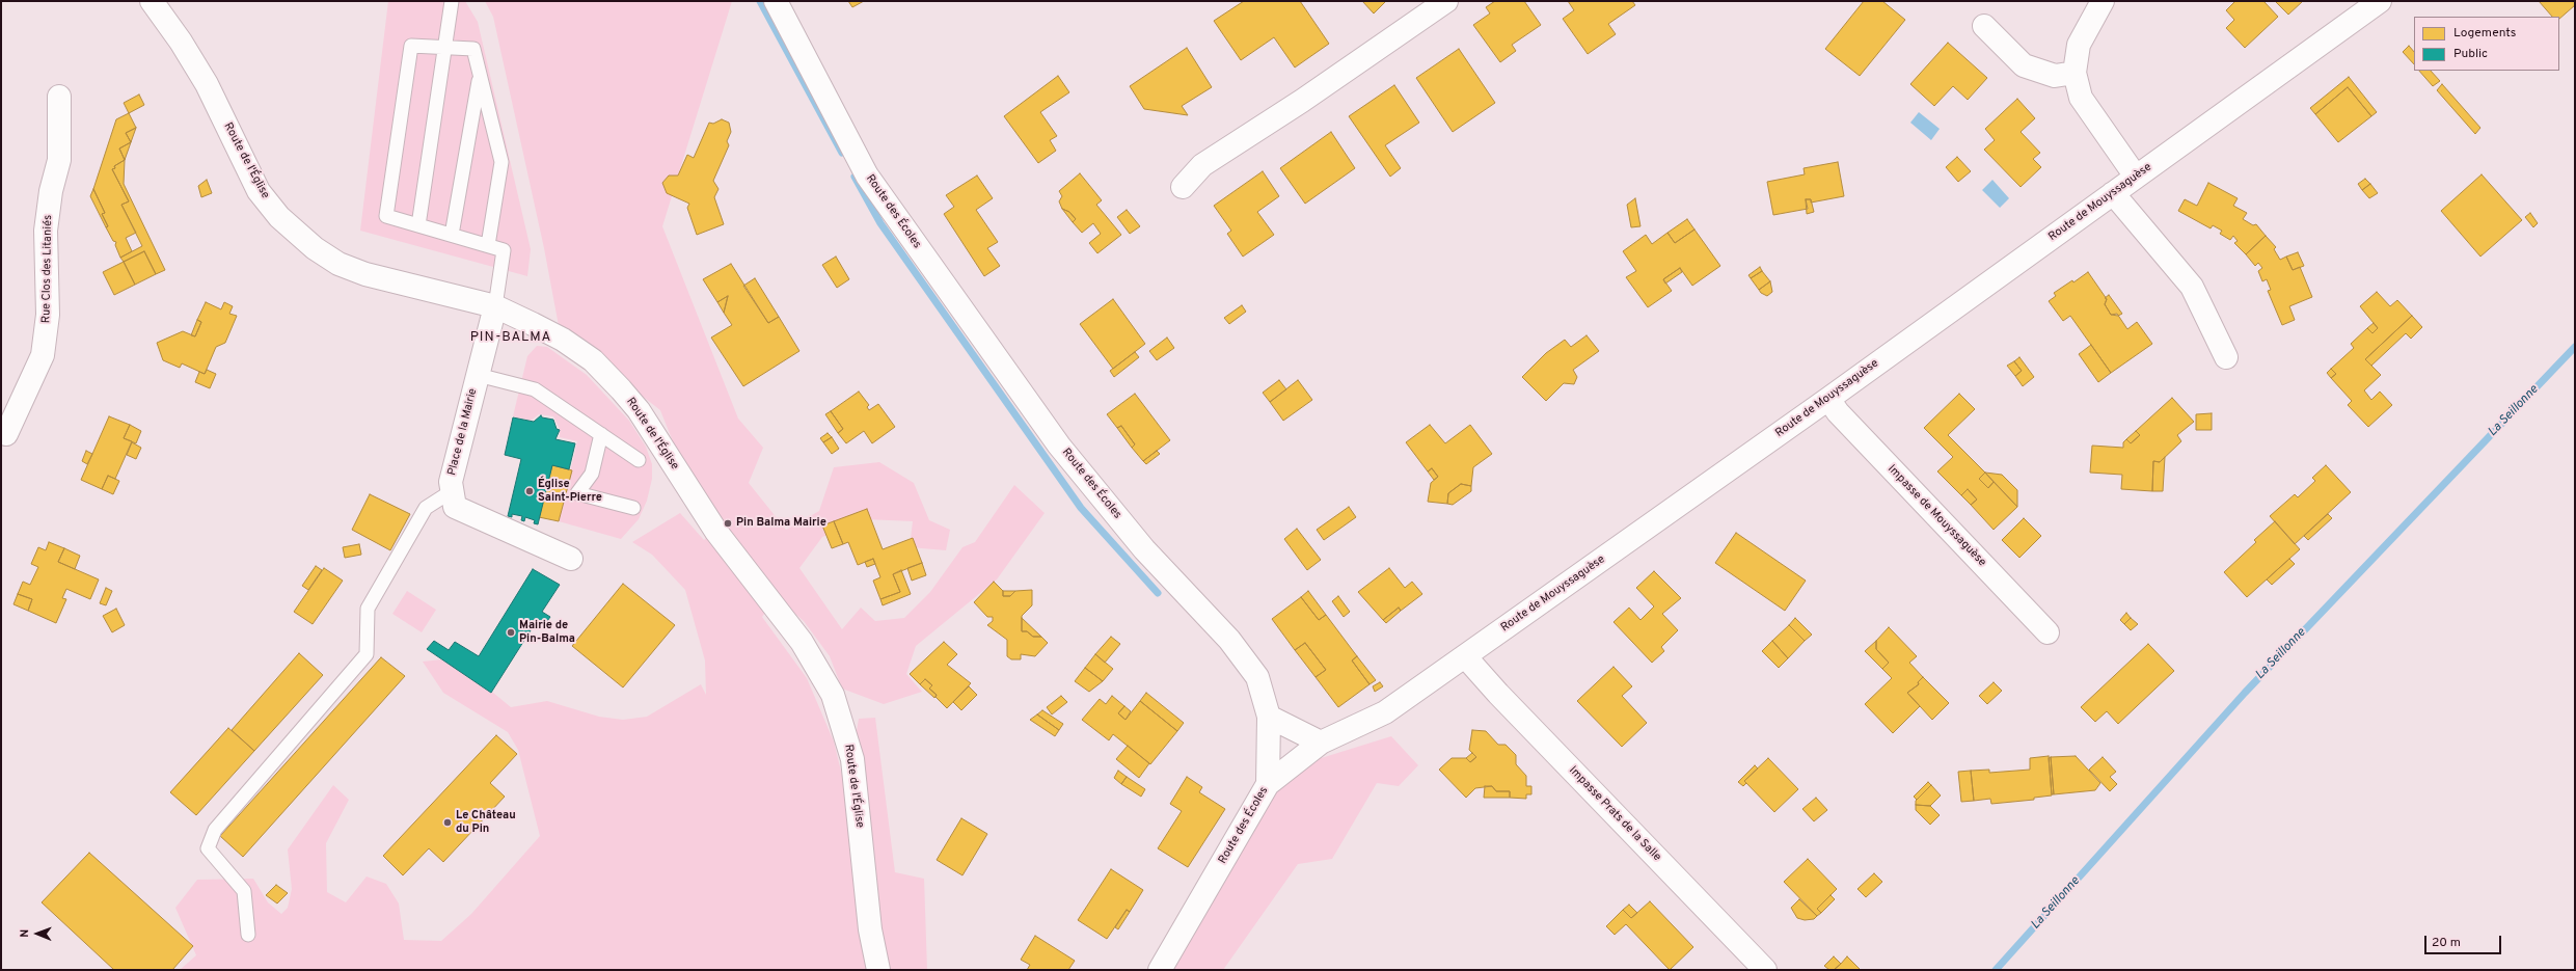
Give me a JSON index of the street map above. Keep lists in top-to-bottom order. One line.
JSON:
{"streets":{"street":["Route de l'Église","Route de Mouyssaguèse","Route des Écoles","Rue Clos des Litaniés","Place de la Mairie","Impasse de Mouyssaguèse","Impasse Prats de la Salle"]},"crossings":[["Route de l'Église","Place de la Mairie"],["Route de Mouyssaguèse","Route des Écoles"],["Route de Mouyssaguèse","Impasse de Mouyssaguèse"],["Route de Mouyssaguèse","Impasse Prats de la Salle"]],"districts":["PIN-BALMA"],"water":["La Seillonne"],"places":["Église Saint-Pierre","Pin Balma Mairie","Mairie de Pin-Balma","Le Château du Pin"],"legend":["Logements","Public"],"scale_bar":"20 m","north":"left"}
